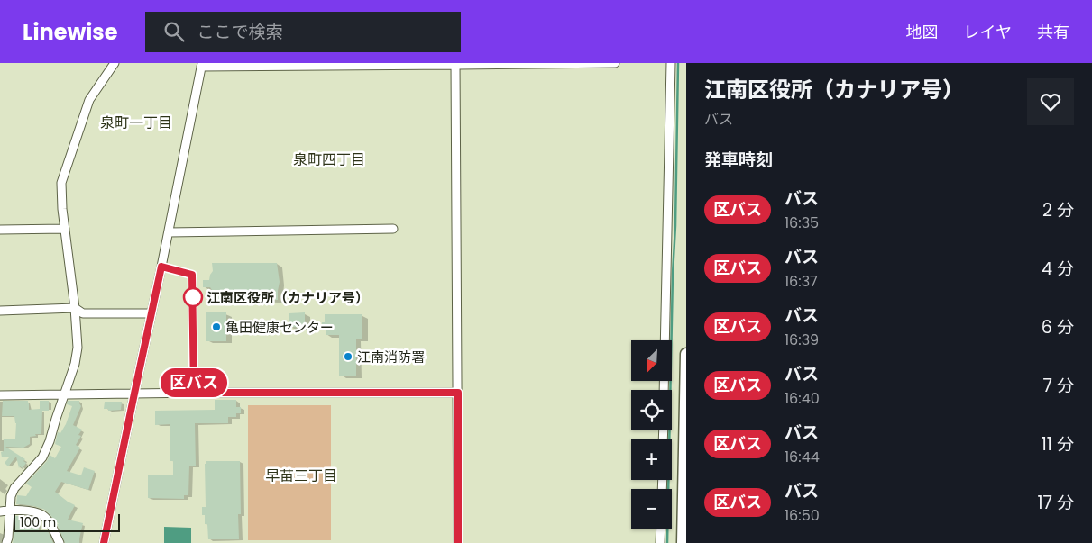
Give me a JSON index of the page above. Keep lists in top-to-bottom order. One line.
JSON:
{"districts":["泉町一丁目","泉町四丁目","早苗三丁目"],"places":["江南区役所（カナリア号）","亀田健康センター","江南消防署"],"lines":["bus line 区バス"],"scale_bar":"100 m","north":"bottom left","page":{"header":"Linewise","search":"ここで検索","nav":["地図","レイヤ","共有"],"on_map":"区バス","heading":[["江南区役所（カナリア号）","バス"],"発車時刻"],"list":[{"mark":"区バス","name":"バス","note":"16:35","value":"2 分"},{"mark":"区バス","name":"バス","note":"16:37","value":"4 分"},{"mark":"区バス","name":"バス","note":"16:39","value":"6 分"},{"mark":"区バス","name":"バス","note":"16:40","value":"7 分"},{"mark":"区バス","name":"バス","note":"16:44","value":"11 分"},{"mark":"区バス","name":"バス","note":"16:50","value":"17 分"}],"map_buttons":["+","−"],"scale":"100 m"}}
